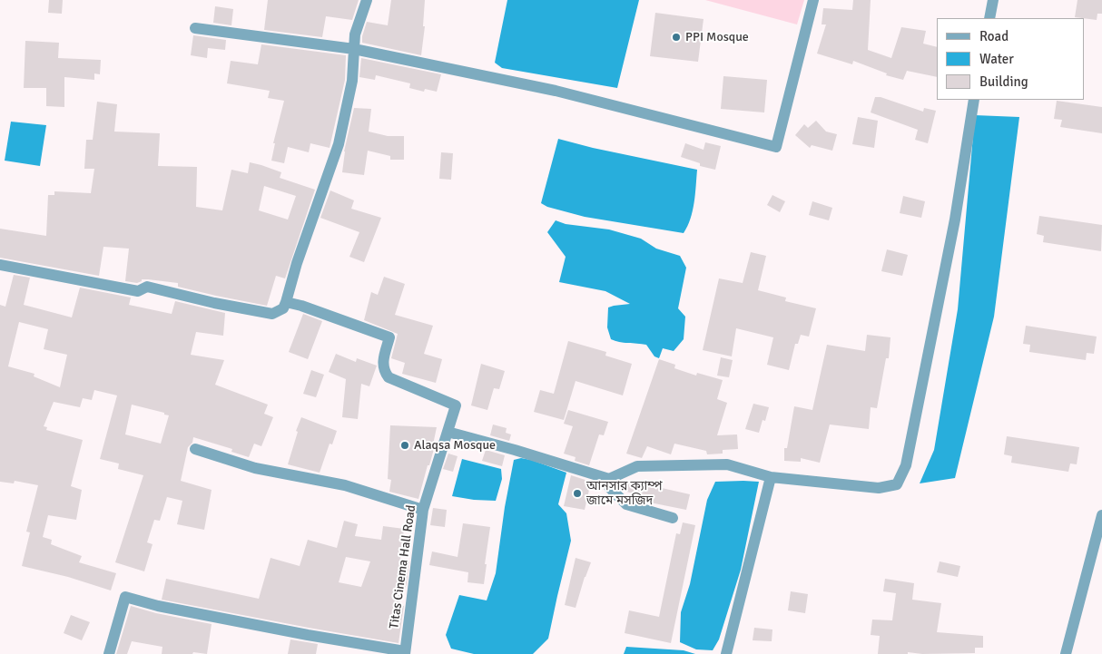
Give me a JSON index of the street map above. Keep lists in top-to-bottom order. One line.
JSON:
{"streets":{"street":["Titas Cinema Hall Road"]},"places":["PPI Mosque","Alaqsa Mosque","আনসার ক্যাম্প জামে মসজিদ"],"legend":["Road","Water","Building"]}
